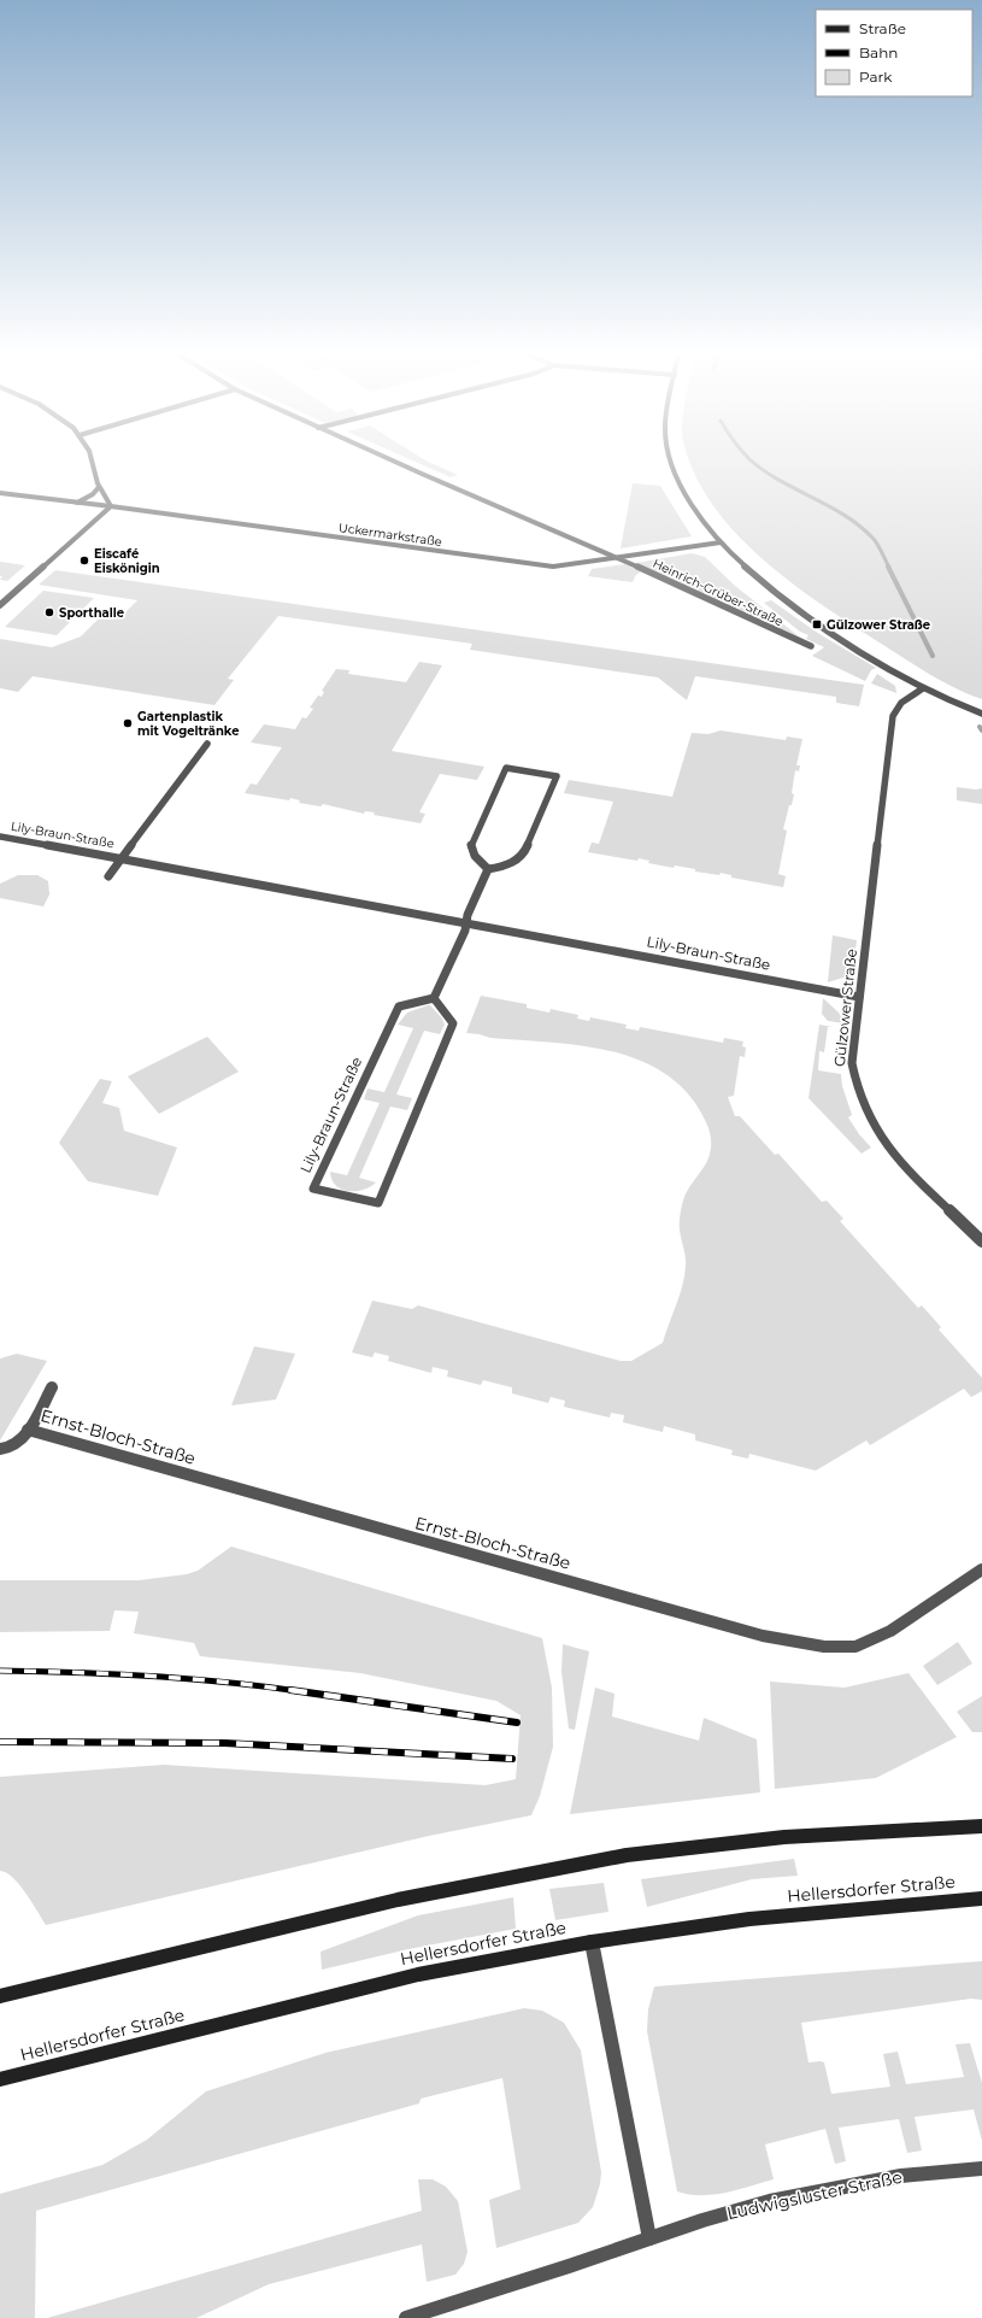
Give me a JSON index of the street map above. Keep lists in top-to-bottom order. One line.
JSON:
{"streets":{"main road":["Hellersdorfer Straße"],"street":["Uckermarkstraße","Heinrich-Grüber-Straße","Lily-Braun-Straße","Gülzower Straße","Ernst-Bloch-Straße","Ludwigsluster Straße"]},"crossings":[["Uckermarkstraße","Heinrich-Grüber-Straße"],["Heinrich-Grüber-Straße","Gülzower Straße"],["Lily-Braun-Straße","Gülzower Straße"]],"places":{"other":["Eiscafé Eiskönigin","Sporthalle","Gartenplastik mit Vogeltränke"],"transit":["Gülzower Straße"]},"legend":["Straße","Bahn","Park"]}
